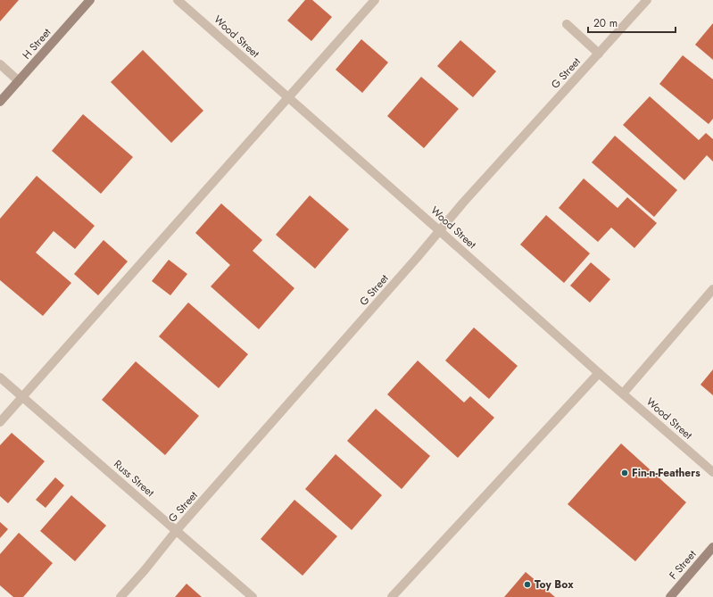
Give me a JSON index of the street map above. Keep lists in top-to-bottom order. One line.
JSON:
{"streets":{"main road":["H Street","F Street"],"street":["Wood Street","G Street","Russ Street"]},"crossings":[["Wood Street","G Street"],["G Street","Russ Street"]],"places":["Fin-n-Feathers","Toy Box"],"scale_bar":"20 m"}
